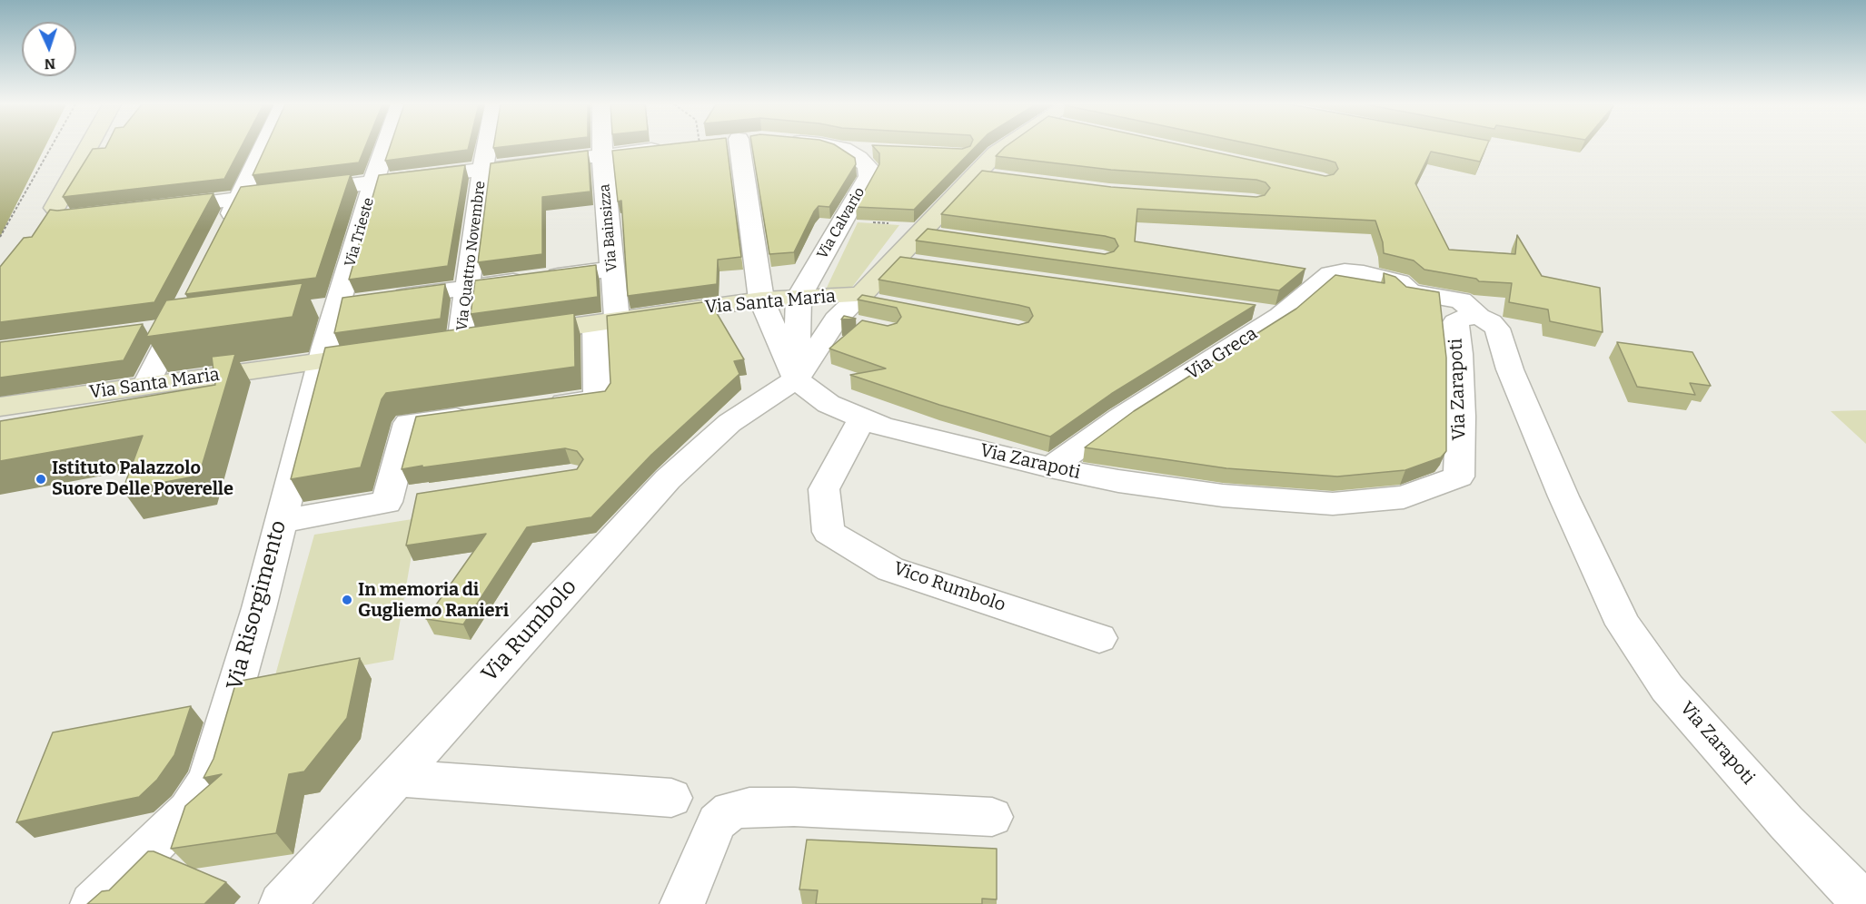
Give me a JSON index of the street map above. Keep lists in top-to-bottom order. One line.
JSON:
{"streets":{"street":["Via Calvario","Via Bainsizza","Via Trieste","Via Quattro Novembre","Via Santa Maria","Via Greca","Via Zarapoti","Vico Rumbolo","Via Risorgimento","Via Rumbolo"]},"crossings":[["Via Calvario","Via Santa Maria"],["Via Bainsizza","Via Santa Maria"],["Via Trieste","Via Santa Maria"],["Via Trieste","Via Risorgimento"],["Via Santa Maria","Via Risorgimento"],["Via Santa Maria","Via Rumbolo"],["Via Greca","Via Zarapoti"],["Via Zarapoti","Vico Rumbolo"],["Via Zarapoti","Via Rumbolo"]],"places":["Istituto Palazzolo Suore Delle Poverelle","In memoria di Gugliemo Ranieri"],"north":"bottom"}
